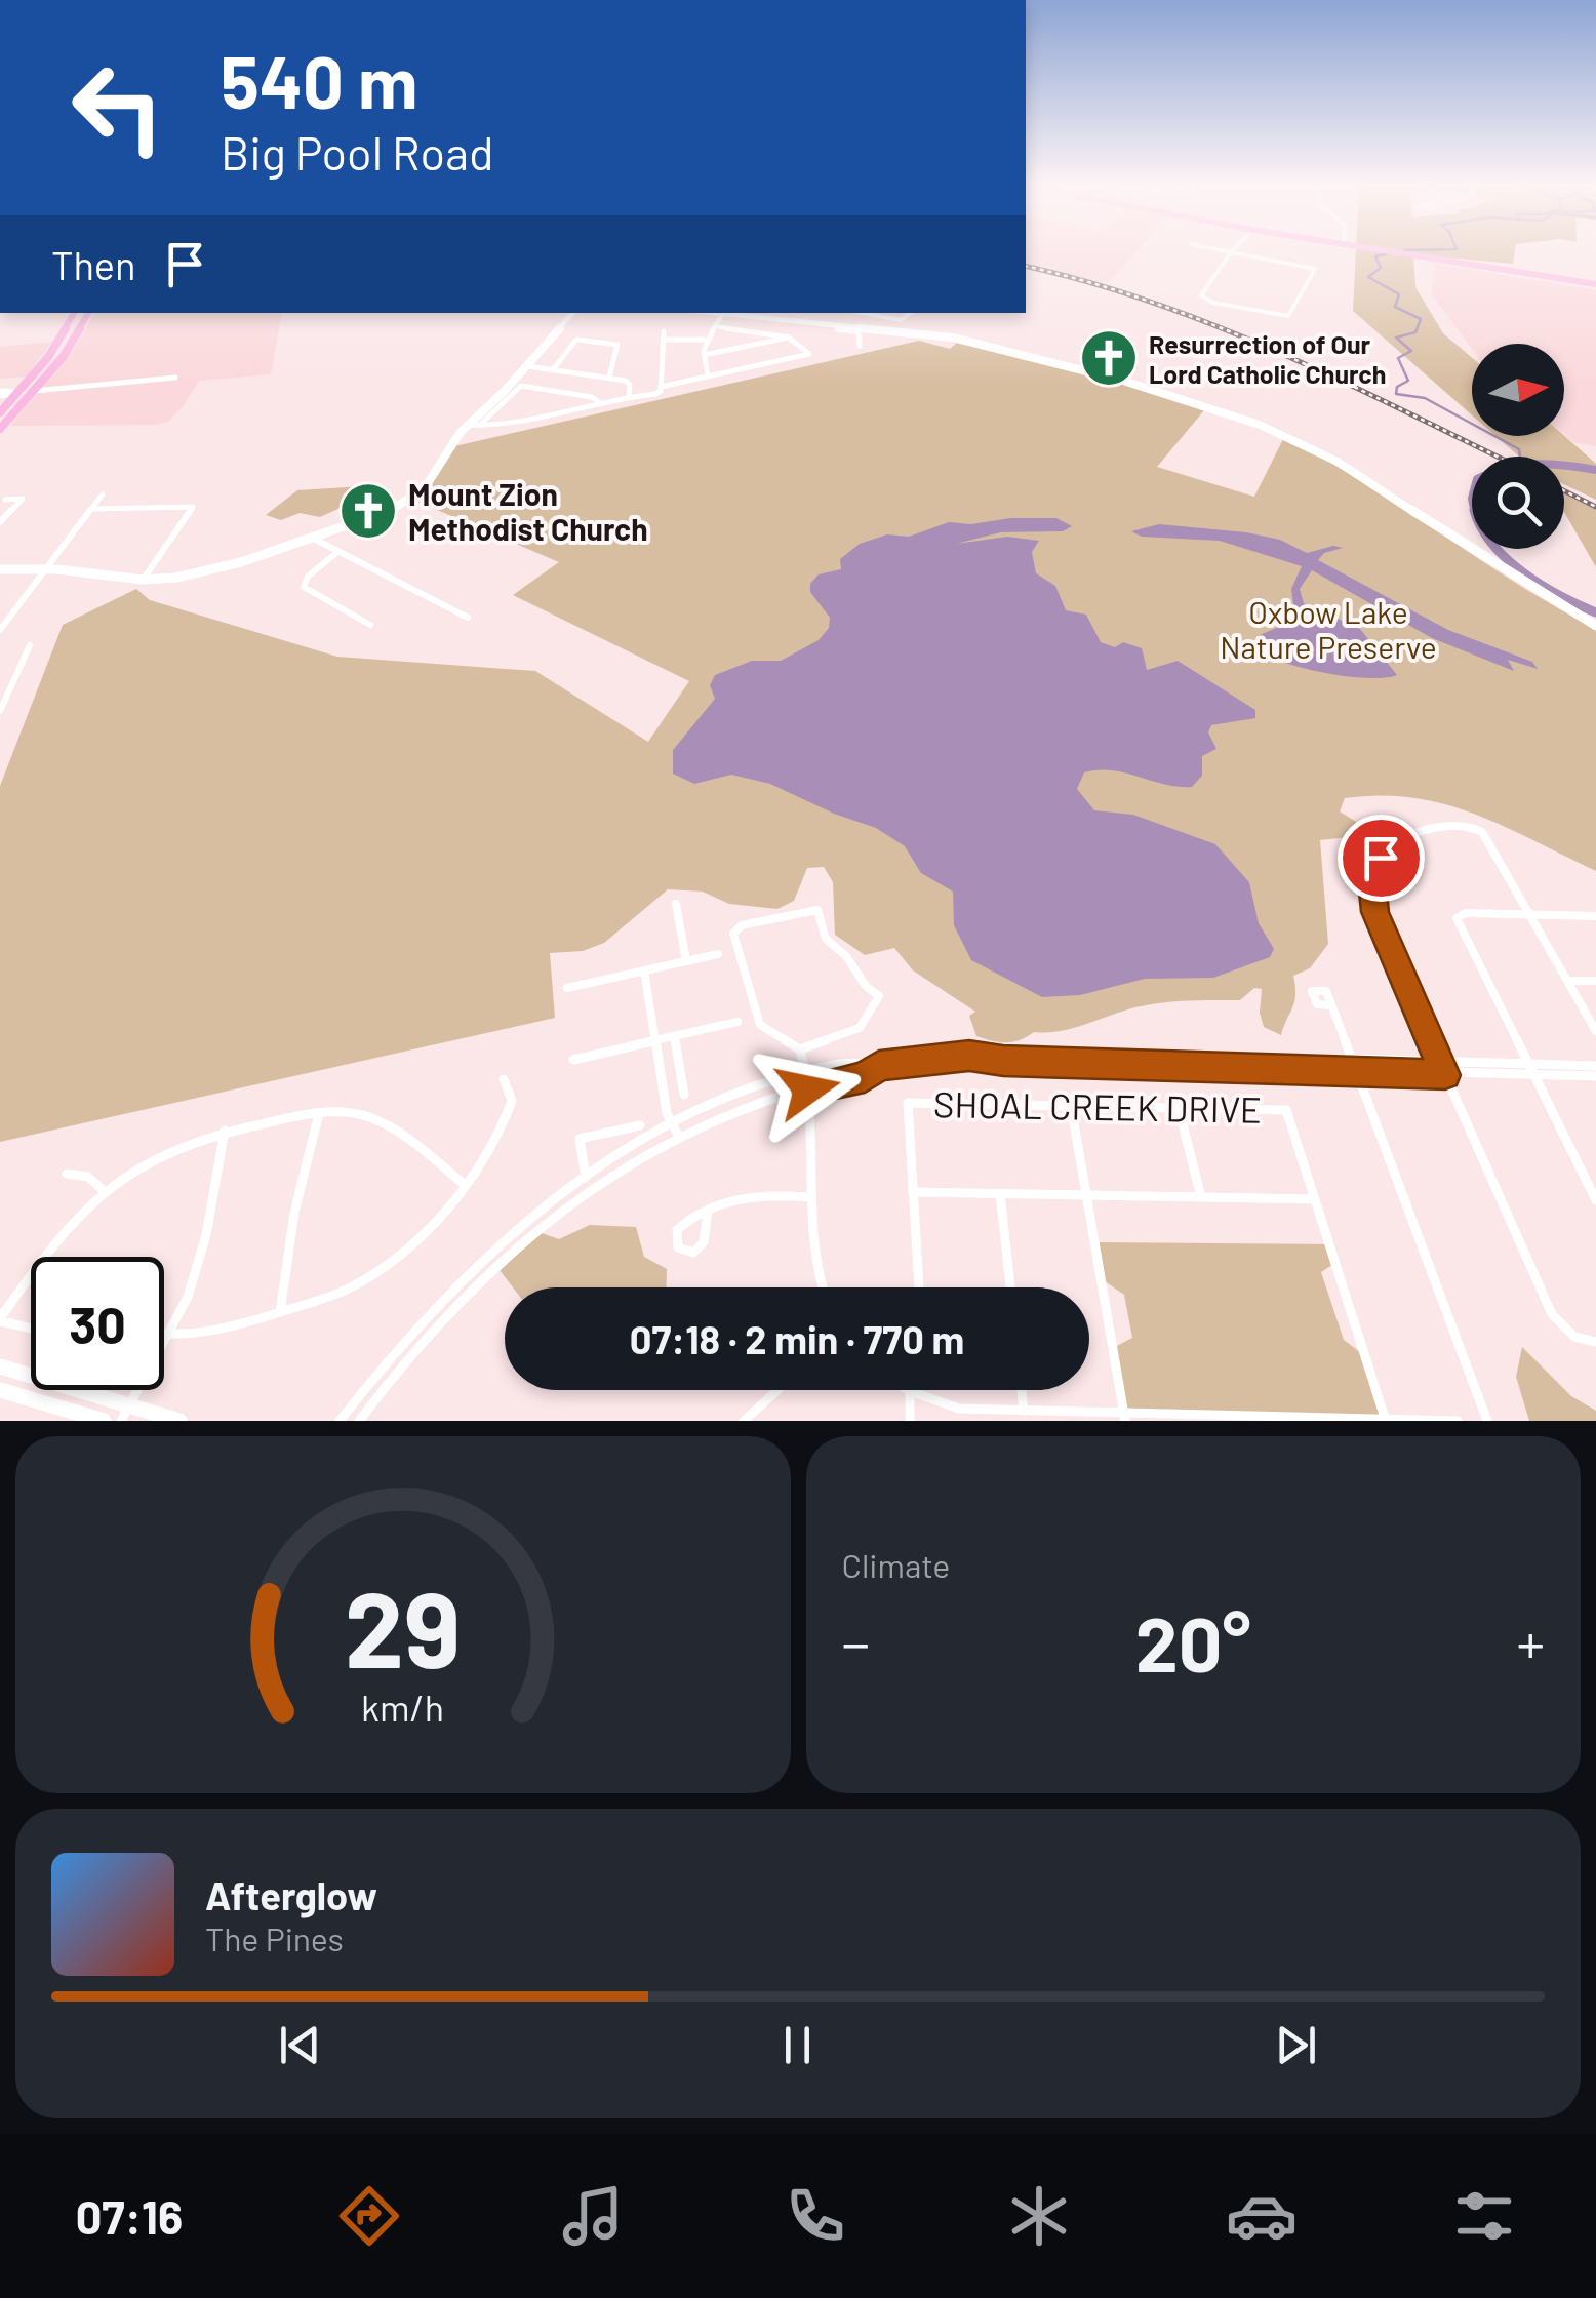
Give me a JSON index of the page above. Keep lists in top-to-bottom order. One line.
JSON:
{"streets":{"street":["SHOAL CREEK DRIVE"]},"parks":["Oxbow Lake Nature Preserve"],"places":{"church":["Resurrection of Our Lord Catholic Church","Mount Zion Methodist Church"]},"north":"right","page":{"turn":["540 m","Big Pool Road"],"then":"Then","limit":"30","trip":"07:18 · 2 min · 770 m","tile":"Climate","heat":["−","20°","+"],"song":["Afterglow","The Pines"],"tabs":"07:16","gauge":["29","km/h"]}}
